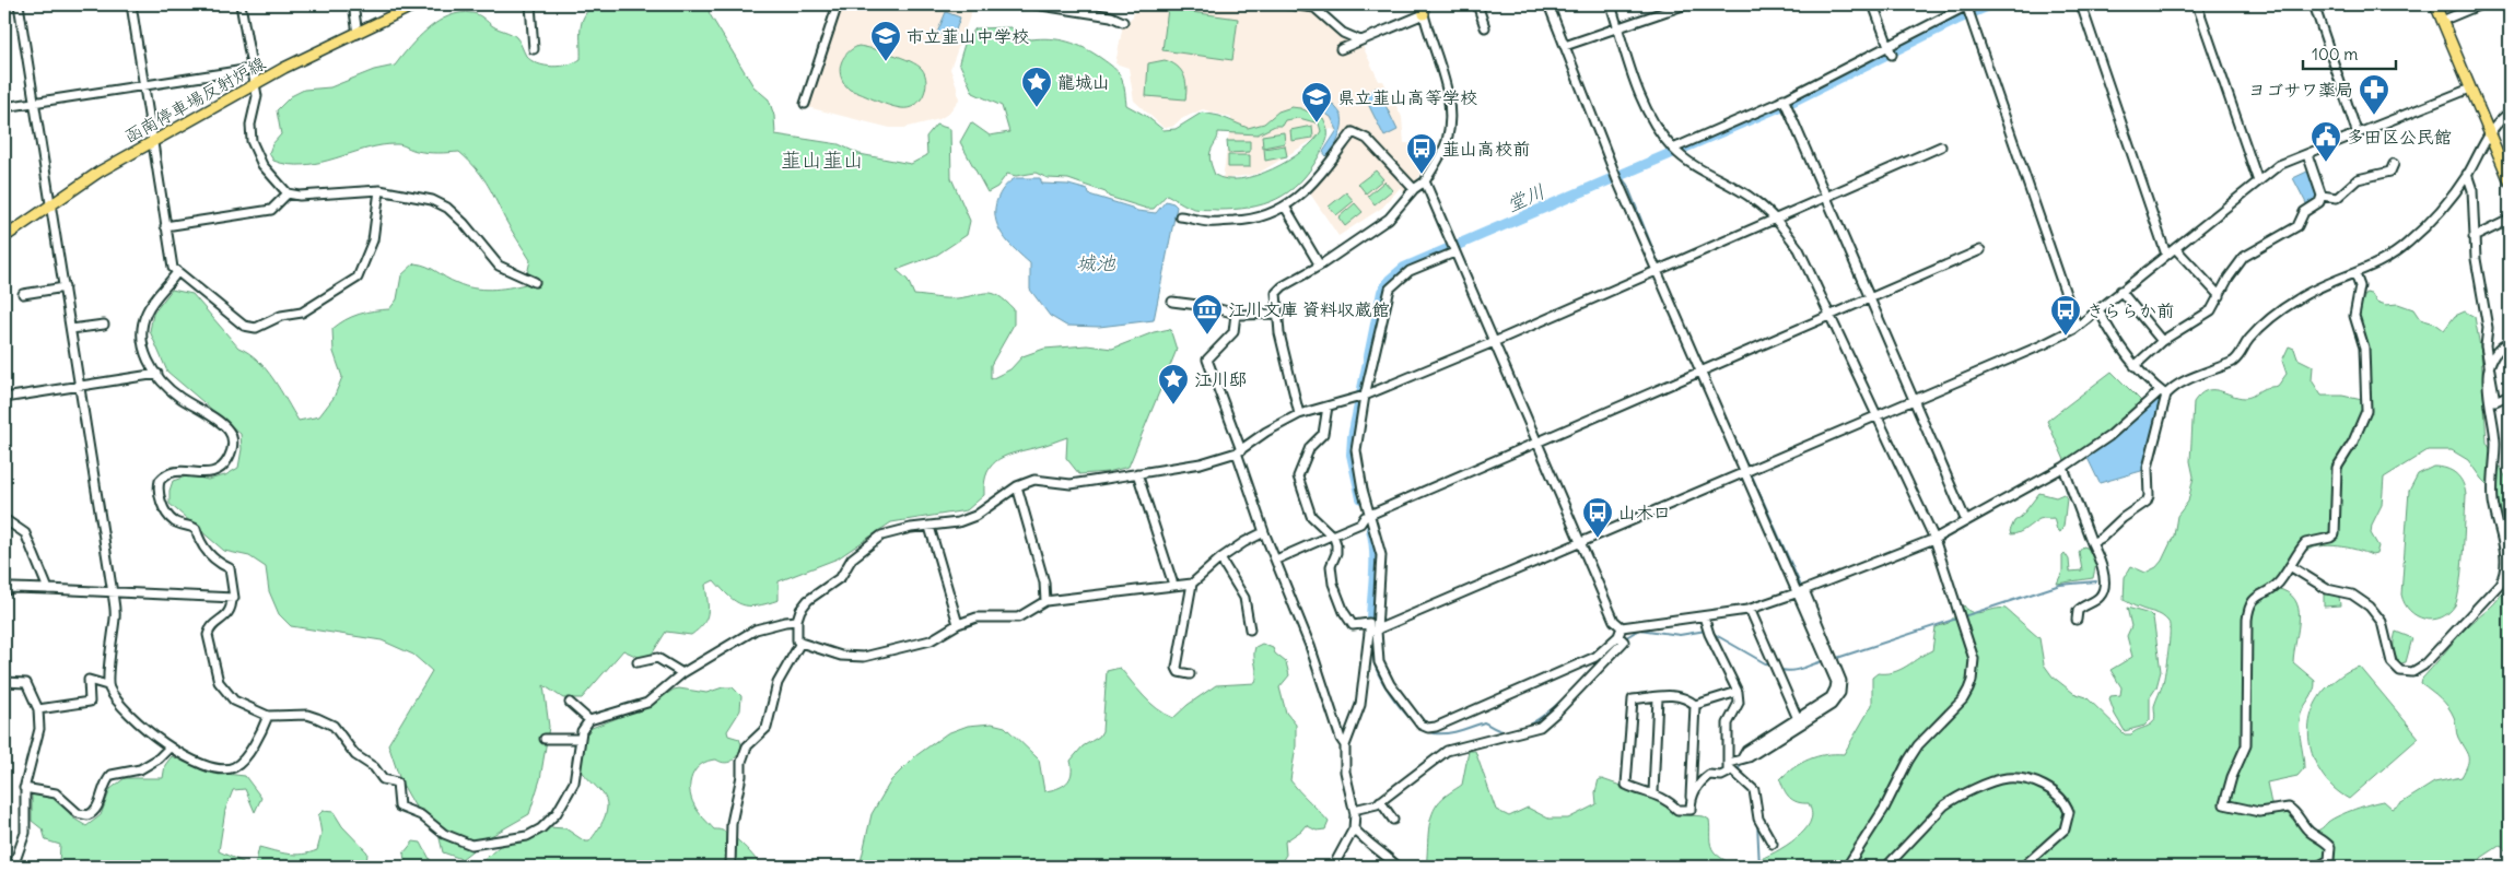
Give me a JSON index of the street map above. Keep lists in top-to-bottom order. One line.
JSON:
{"streets":{"main road":["函南停車場反射炉線"]},"districts":["韮山韮山"],"water":["堂川","城池"],"places":{"school or university":["市立韮山中学校","県立韮山高等学校"],"place":["龍城山","江川邸"],"pharmacy":["ヨゴサワ薬局"],"public building":["多田区公民館"],"bus stop":["韮山高校前","きららか前","山木口"],"museum":["江川文庫 資料収蔵館"]},"scale_bar":"100 m"}
